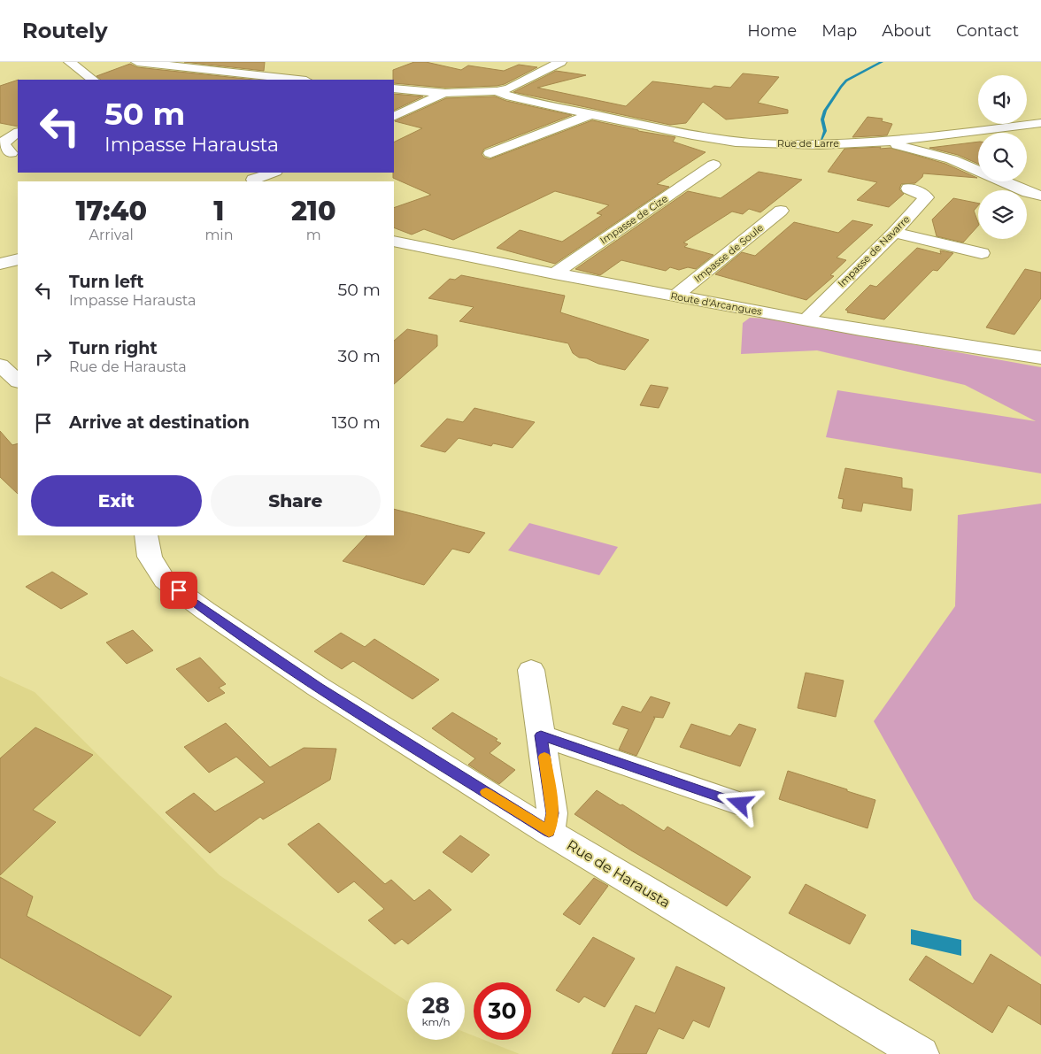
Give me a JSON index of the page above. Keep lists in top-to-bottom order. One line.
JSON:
{"streets":{"street":["Rue de Larre","Impasse de Cize","Impasse de Navarre","Impasse de Soule","Route d'Arcangues","Rue de Harausta"]},"crossings":[["Impasse de Cize","Route d'Arcangues"],["Impasse de Navarre","Route d'Arcangues"],["Impasse de Soule","Route d'Arcangues"]],"page":{"header":"Routely","nav":["Home","Map","About","Contact"],"turn":["50 m","Impasse Harausta"],"eta":["17:40","Arrival","1","min","210","m"],"list":[{"name":"Turn left","note":"Impasse Harausta","value":"50 m"},{"name":"Turn right","note":"Rue de Harausta","value":"30 m"},{"name":"Arrive at destination","value":"130 m"}],"buttons":["Exit","Share"],"speed":"28 km/h","limit":"30"}}
